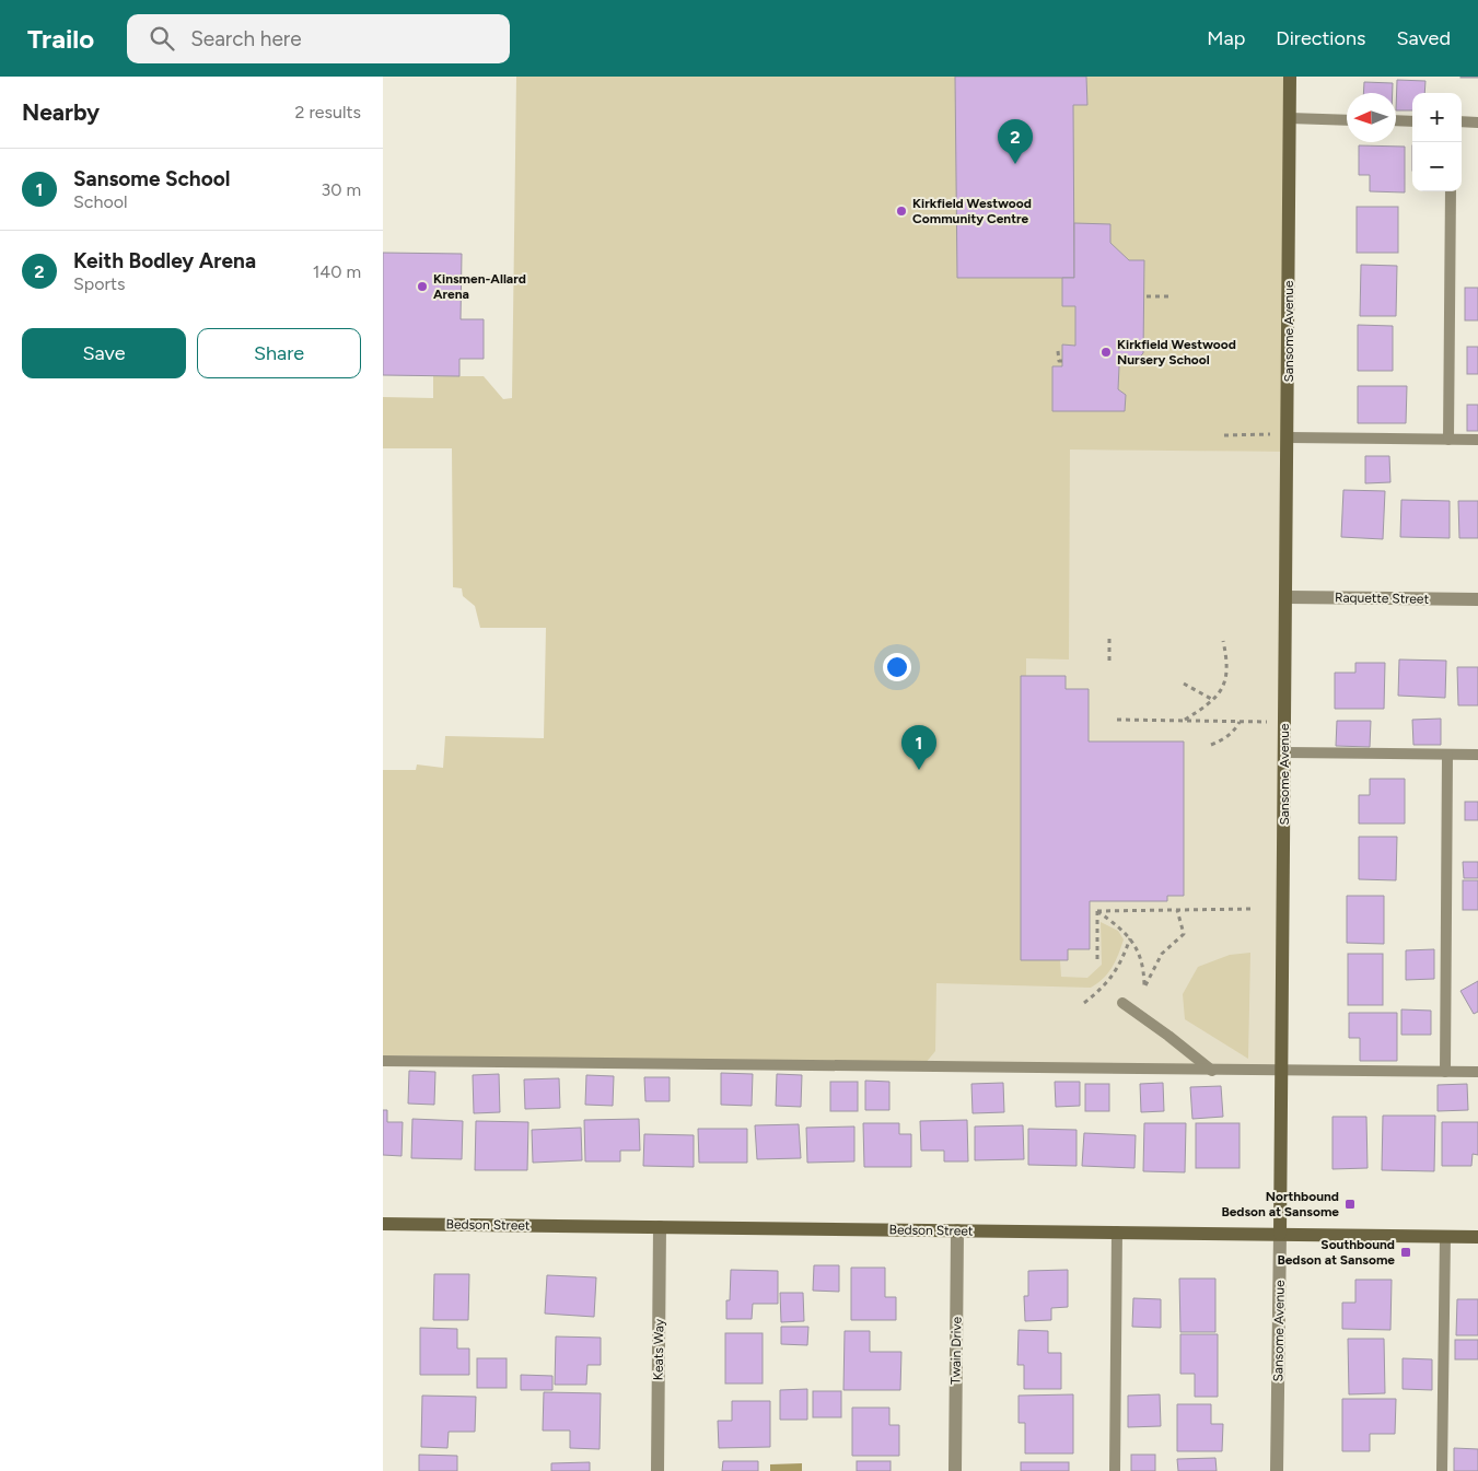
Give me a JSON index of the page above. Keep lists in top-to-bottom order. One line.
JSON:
{"streets":{"street":["Sansome Avenue","Raquette Street","Bedson Street","Keats Way","Twain Drive"]},"crossings":[["Sansome Avenue","Raquette Street"],["Sansome Avenue","Bedson Street"],["Bedson Street","Keats Way"],["Bedson Street","Twain Drive"]],"places":{"other":["Kirkfield Westwood Community Centre","Kinsmen-Allard Arena","Kirkfield Westwood Nursery School"],"transit":["Northbound Bedson at Sansome","Southbound Bedson at Sansome"]},"north":"left","page":{"header":"Trailo","search":"Search here","nav":["Map","Directions","Saved"],"heading":["Nearby","2 results"],"map_buttons":["+","−"],"pins":["2","1"],"list":[{"mark":"1","name":"Sansome School","note":"School","value":"30 m"},{"mark":"2","name":"Keith Bodley Arena","note":"Sports","value":"140 m"}],"buttons":["Save","Share"]}}
